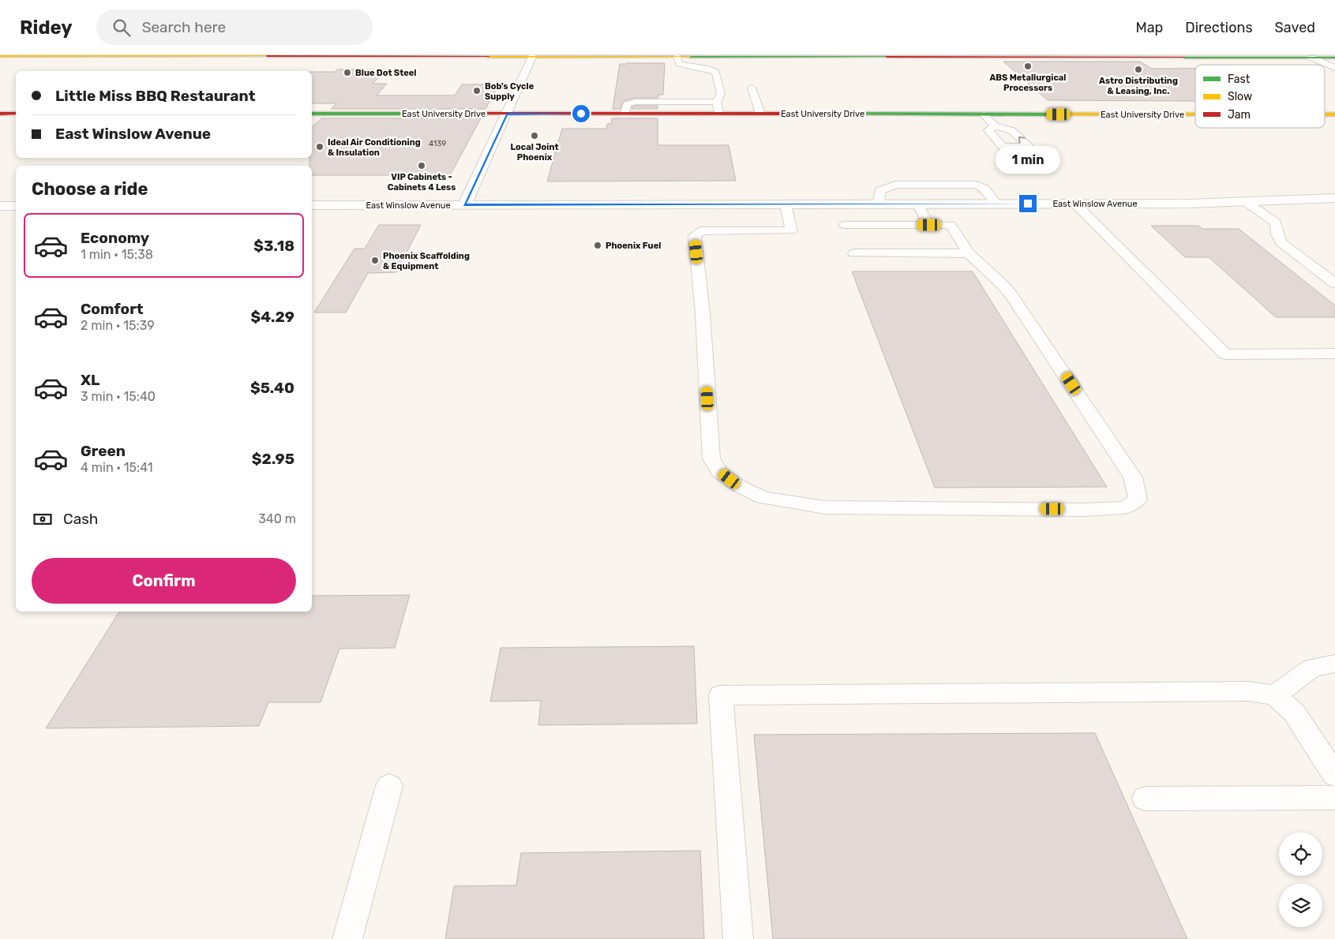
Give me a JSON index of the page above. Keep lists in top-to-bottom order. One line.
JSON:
{"streets":{"street":["East University Drive","East Winslow Avenue"]},"places":["ABS Metallurgical Processors","Astro Distributing & Leasing, Inc.","Blue Dot Steel","Bob's Cycle Supply","Local Joint Phoenix","Ideal Air Conditioning & Insulation","VIP Cabinets - Cabinets 4 Less","Phoenix Fuel","Phoenix Scaffolding & Equipment"],"house_numbers":["4139"],"legend":["Fast","Slow","Jam"],"page":{"header":"Ridey","search":"Search here","nav":["Map","Directions","Saved"],"banner":["Little Miss BBQ Restaurant","East Winslow Avenue"],"bubble":"1 min","heading":"Choose a ride","list":[{"name":"Economy","note":"1 min · 15:38","value":"$3.18"},{"name":"Comfort","note":"2 min · 15:39","value":"$4.29"},{"name":"XL","note":"3 min · 15:40","value":"$5.40"},{"name":"Green","note":"4 min · 15:41","value":"$2.95"}],"pay":["Cash","340 m"],"buttons":"Confirm"}}
